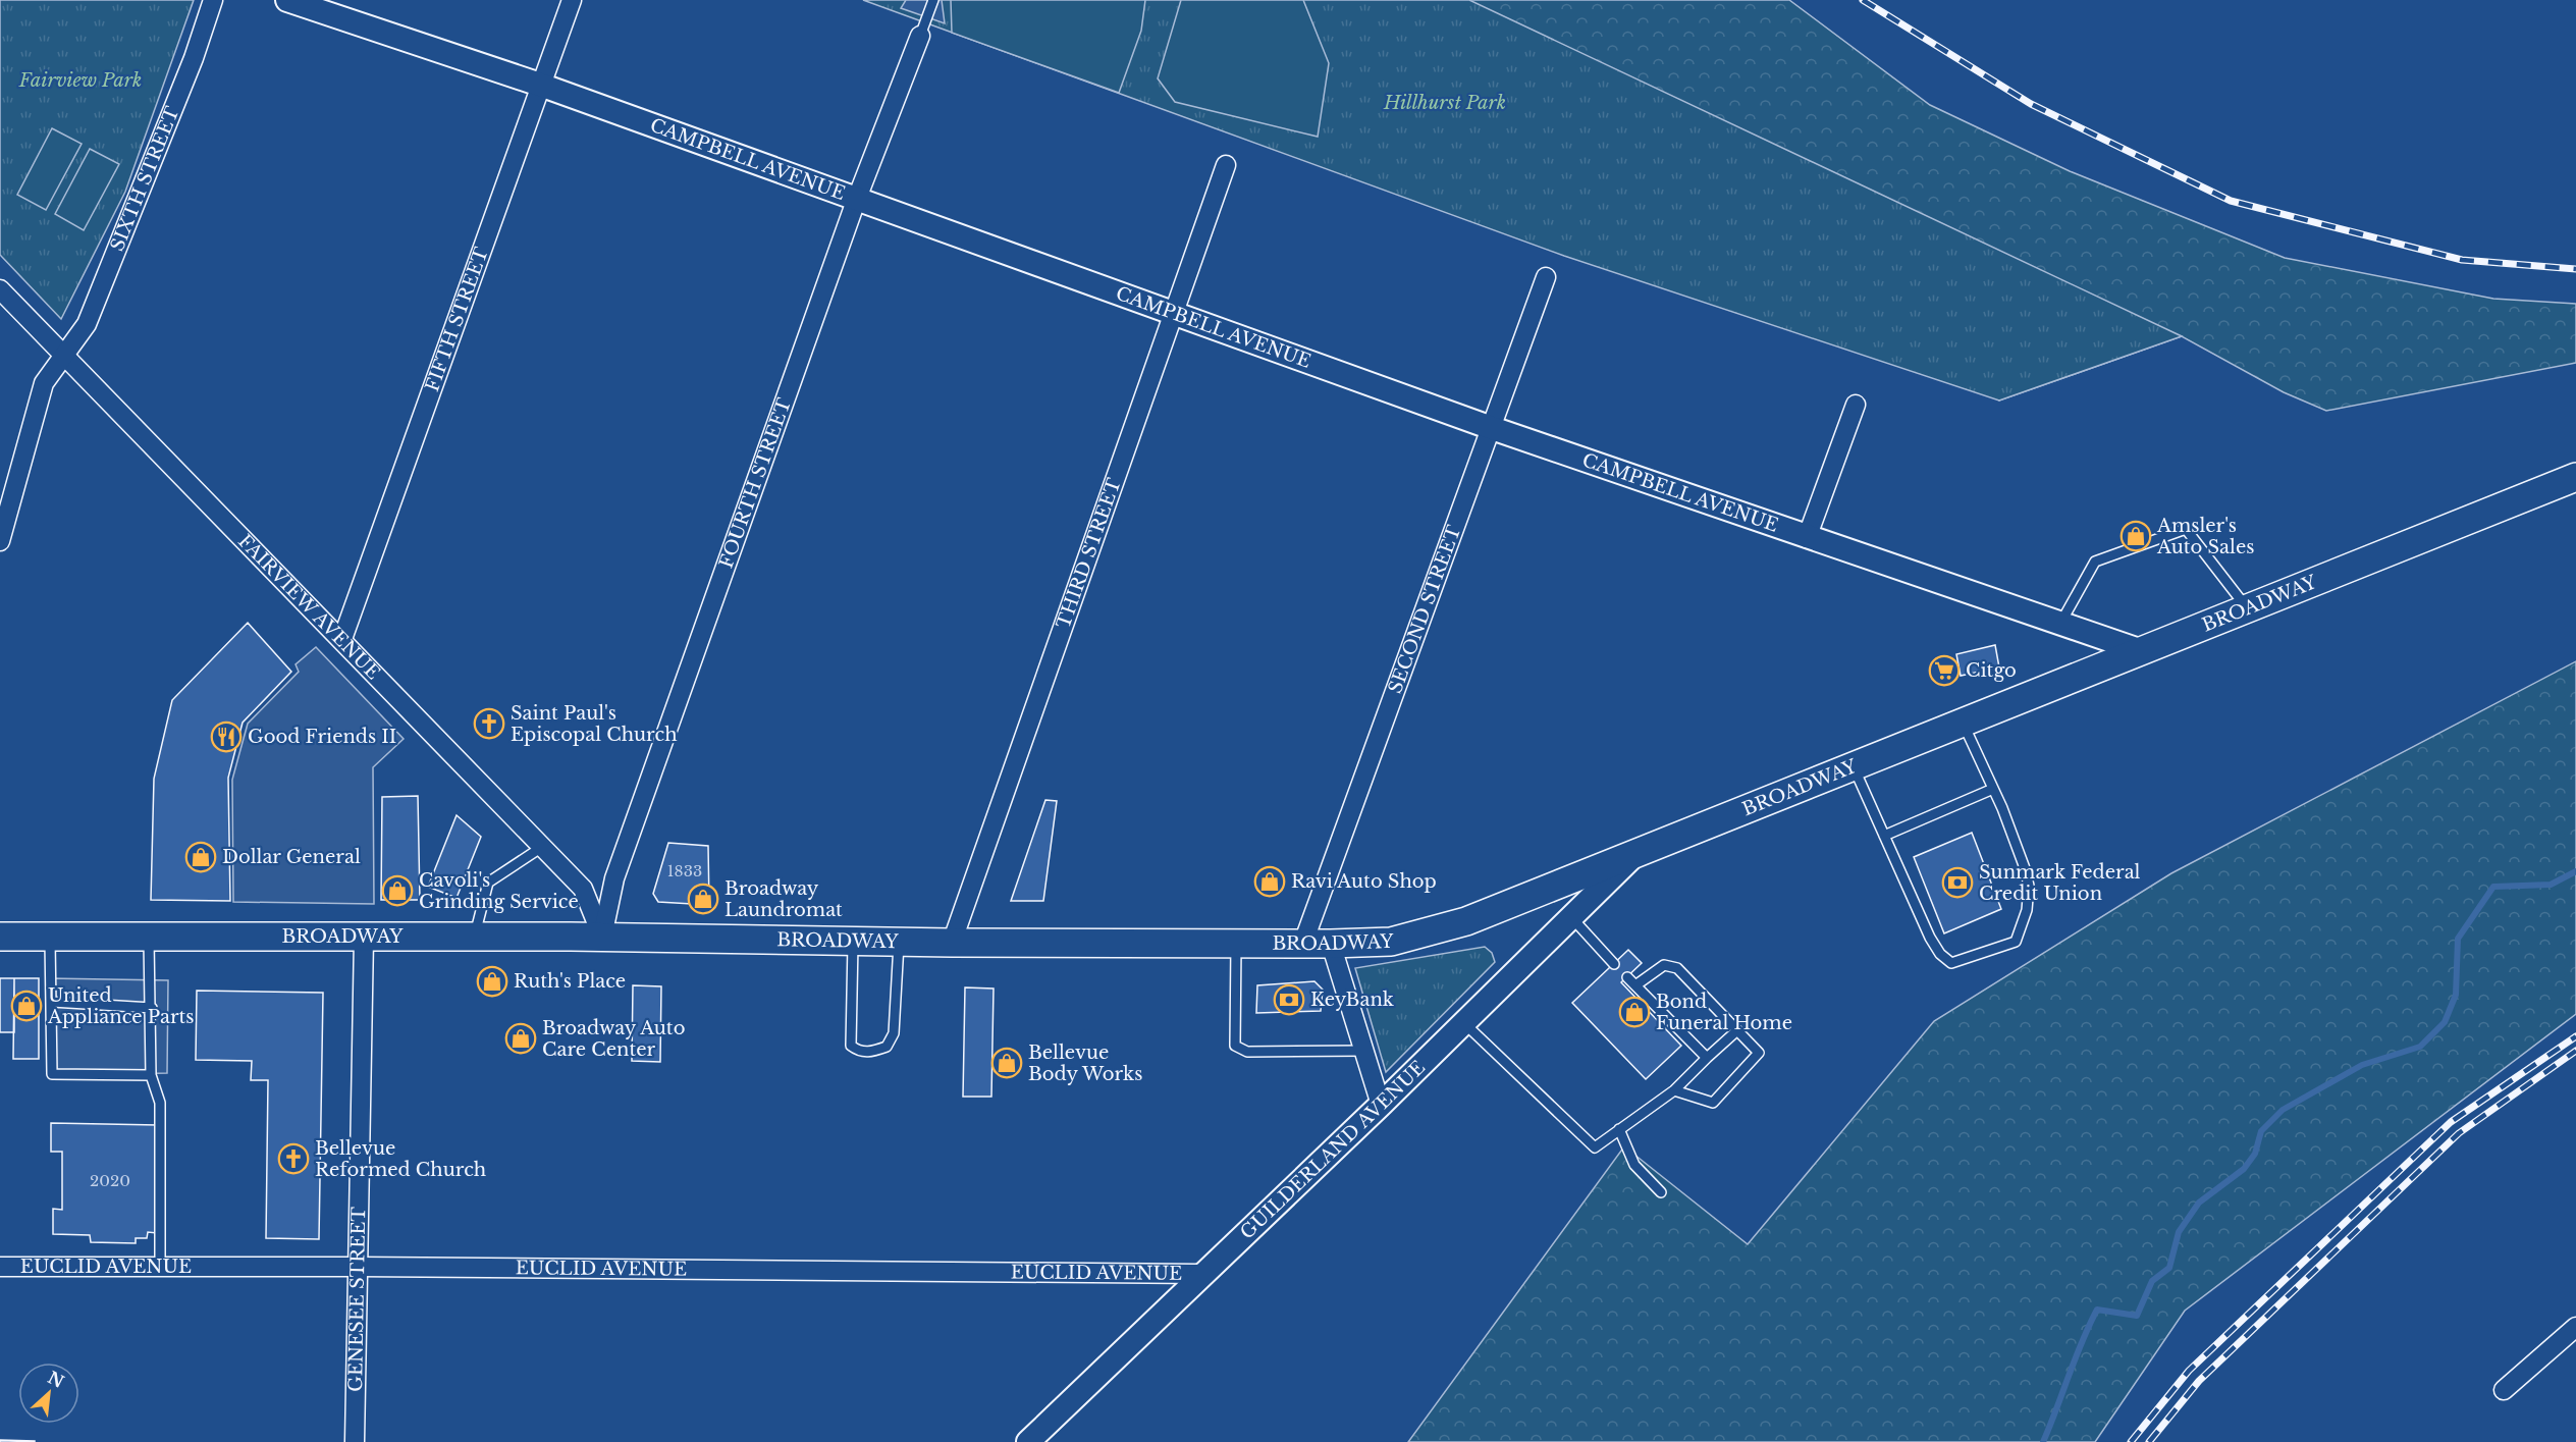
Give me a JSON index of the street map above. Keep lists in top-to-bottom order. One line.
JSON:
{"streets":{"main road":["BROADWAY"],"street":["CAMPBELL AVENUE","SIXTH STREET","FIFTH STREET","FOURTH STREET","THIRD STREET","FAIRVIEW AVENUE","SECOND STREET","GUILDERLAND AVENUE","EUCLID AVENUE","GENESEE STREET"]},"crossings":[["CAMPBELL AVENUE","FIFTH STREET"],["CAMPBELL AVENUE","FOURTH STREET"],["CAMPBELL AVENUE","THIRD STREET"],["CAMPBELL AVENUE","BROADWAY"],["CAMPBELL AVENUE","SECOND STREET"],["SIXTH STREET","FAIRVIEW AVENUE"],["FIFTH STREET","FAIRVIEW AVENUE"],["FOURTH STREET","BROADWAY"],["FOURTH STREET","FAIRVIEW AVENUE"],["THIRD STREET","BROADWAY"],["BROADWAY","FAIRVIEW AVENUE"],["BROADWAY","SECOND STREET"],["BROADWAY","GUILDERLAND AVENUE"],["BROADWAY","GENESEE STREET"],["GUILDERLAND AVENUE","EUCLID AVENUE"],["EUCLID AVENUE","GENESEE STREET"]],"parks":["Fairview Park","Hillhurst Park"],"places":{"shop":["Amsler's Auto Sales","Dollar General","Ravi Auto Shop","Cavoli's Grinding Service","Broadway Laundromat","Ruth's Place","United Appliance Parts","Bond Funeral Home","Broadway Auto Care Center","Bellevue Body Works"],"supermarket":["Citgo"],"church":["Saint Paul's Episcopal Church","Bellevue Reformed Church"],"restaurant":["Good Friends II"],"bank":["Sunmark Federal Credit Union","KeyBank"]},"house_numbers":["1833","2020"],"north":"top right"}
